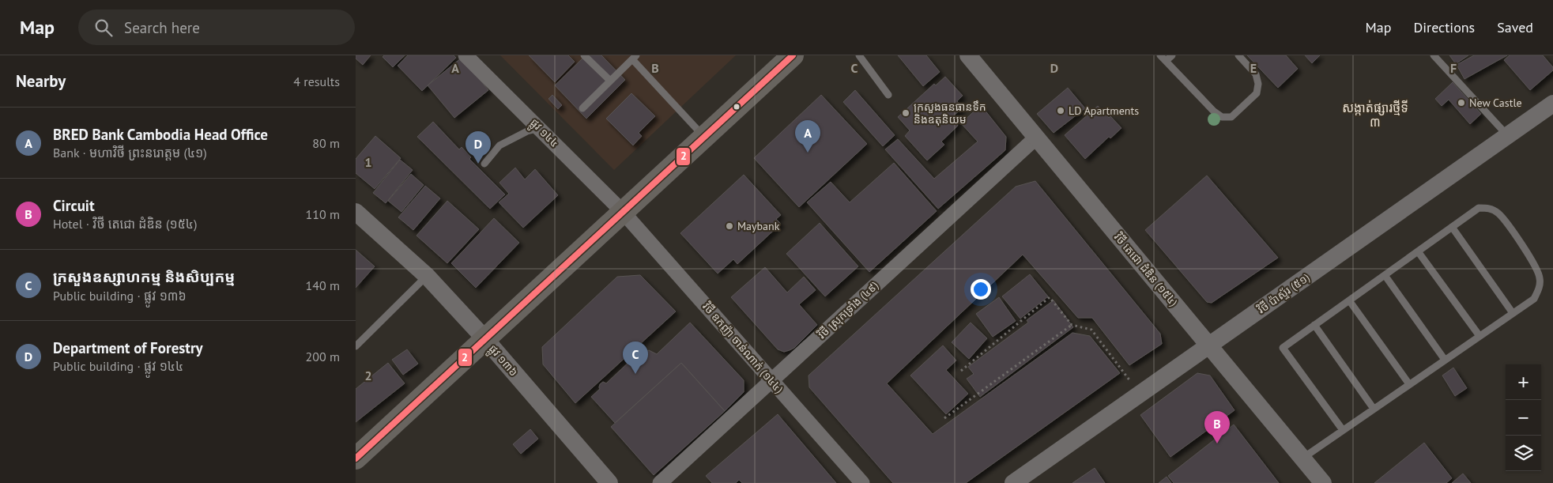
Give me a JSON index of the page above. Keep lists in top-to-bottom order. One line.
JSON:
{"streets":{"street":["ផ្លូវ ១៤៤","វិថី តេជោ ដំឌិន (១៥៤)","វិថី ប៉ាស្ទ័រ (៥១)","វិថី ស្រុកទ្រាំង (៤៩)","វិថី ឧកញ៉ា ចាន់ណាក់ (១៤៤)","ផ្លូវ ១៣៦"]},"crossings":[["ផ្លូវ ១៤៤","វិថី ឧកញ៉ា ចាន់ណាក់ (១៤៤)"],["វិថី តេជោ ដំឌិន (១៥៤)","វិថី ប៉ាស្ទ័រ (៥១)"],["វិថី តេជោ ដំឌិន (១៥៤)","វិថី ស្រុកទ្រាំង (៤៩)"],["វិថី ស្រុកទ្រាំង (៤៩)","វិថី ឧកញ៉ា ចាន់ណាក់ (១៤៤)"]],"districts":["សង្កាត់ផ្សារថ្មីទី ៣"],"places":["New Castle","LD Apartments","ក្រសួងធនធានទឹក និងឧតុនិយម","Maybank"],"lines":["transit line 2"],"page":{"header":"Map","search":"Search here","nav":["Map","Directions","Saved"],"heading":["Nearby","4 results"],"list":[{"mark":"A","name":"BRED Bank Cambodia Head Office","note":"Bank · មហាវិថី ព្រះនរោត្តម (៤១)","value":"80 m"},{"mark":"B","name":"Circuit","note":"Hotel · វិថី តេជោ ដំឌិន (១៥៤)","value":"110 m"},{"mark":"C","name":"ក្រសួងឧស្សាហកម្ម និងសិប្បកម្ម","note":"Public building · ផ្លូវ ១៣៦","value":"140 m"},{"mark":"D","name":"Department of Forestry","note":"Public building · ផ្លូវ ១៤៤","value":"200 m"}],"pins":["A","D","C","B"],"map_buttons":["+","−"]},"grid":{"columns":["A","B","C","D","E","F"],"rows":["1","2"]}}
